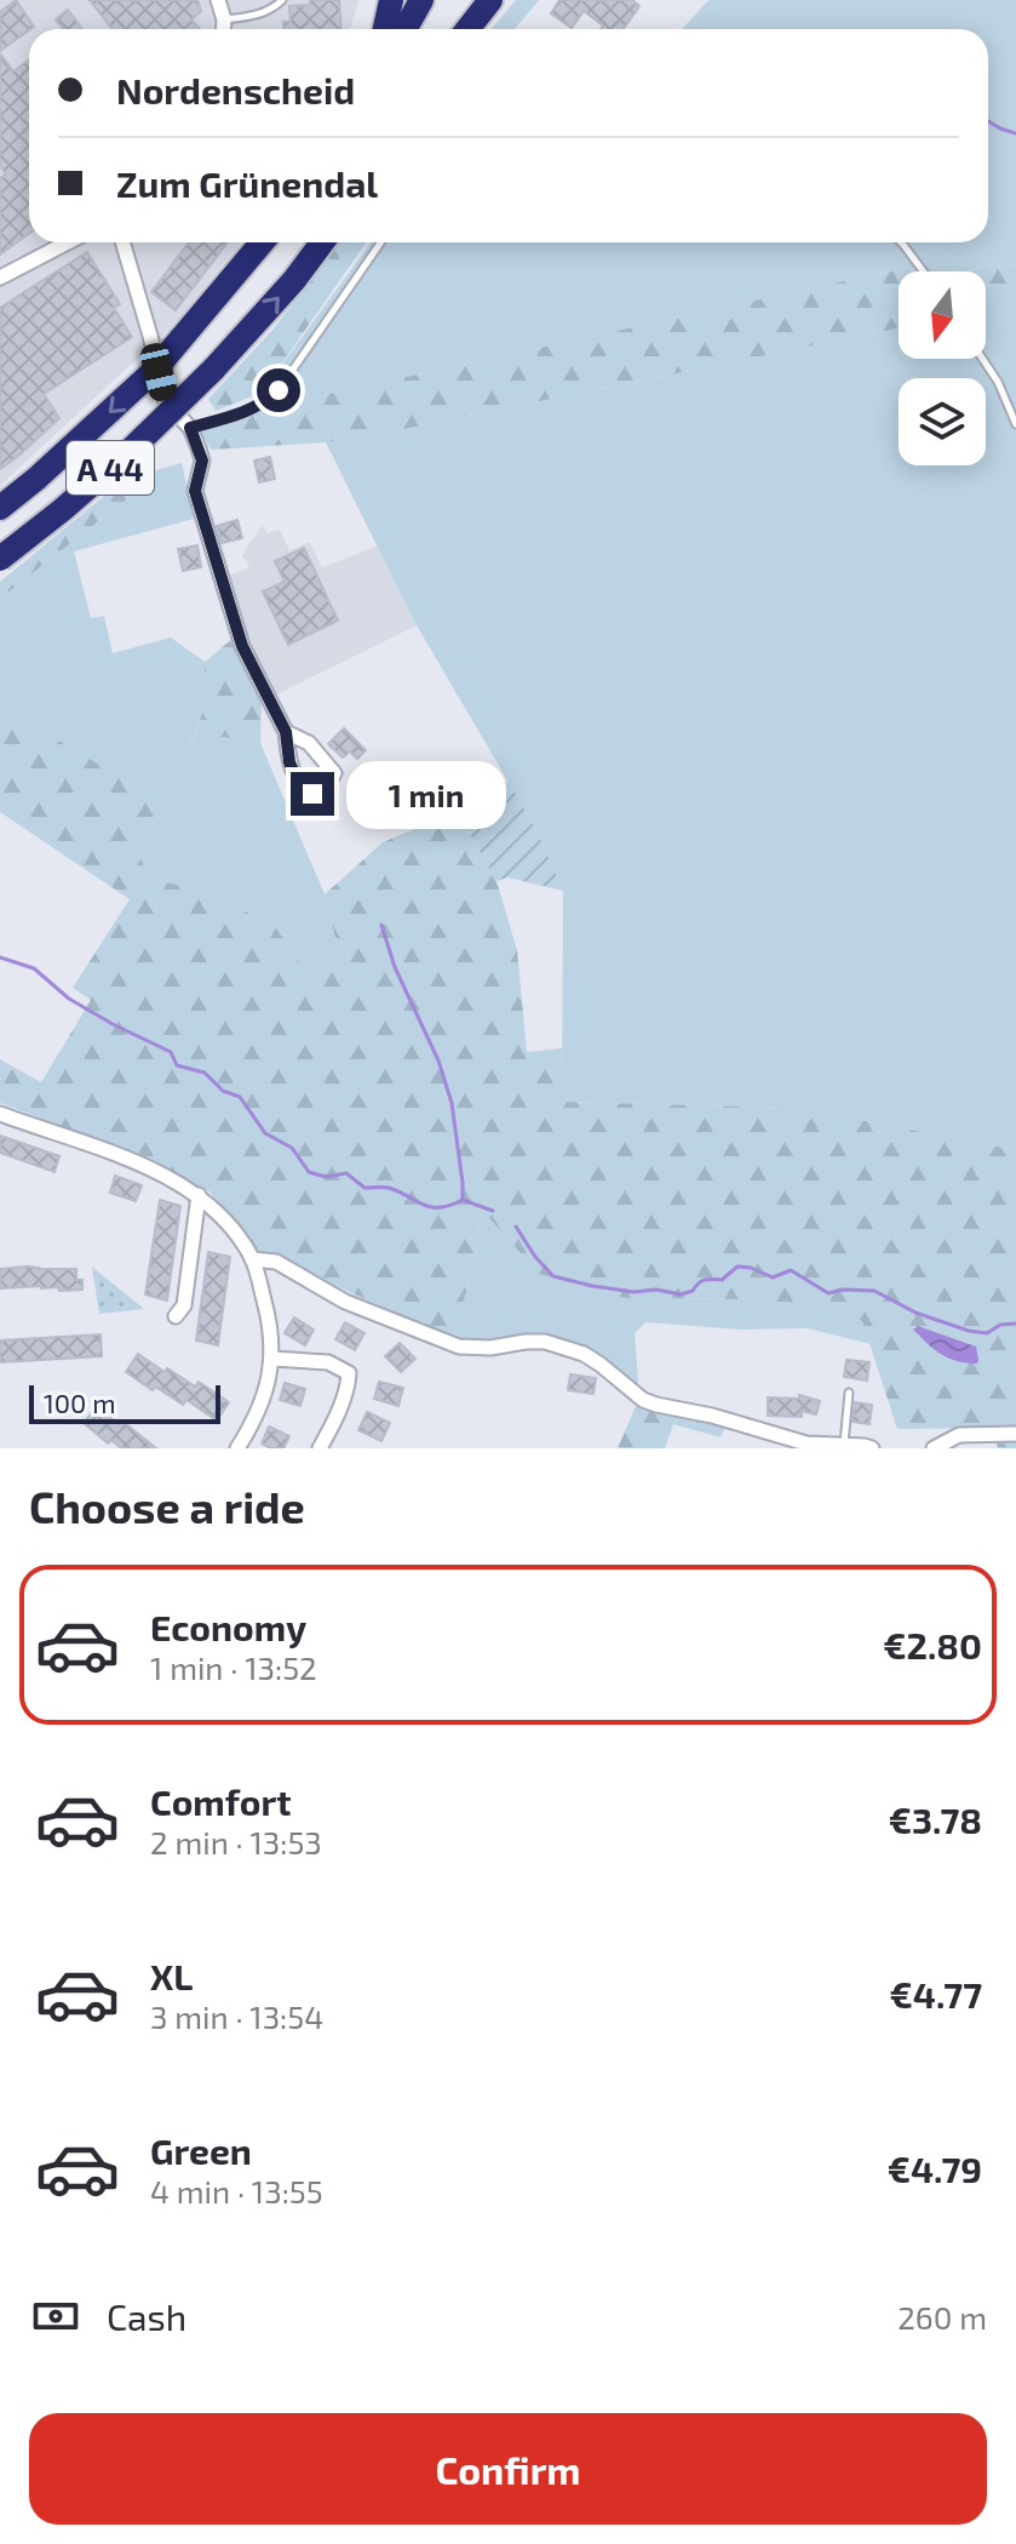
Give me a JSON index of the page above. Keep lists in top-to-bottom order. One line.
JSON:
{"streets":{"highway":["A 44"]},"scale_bar":"100 m","north":"bottom","page":{"banner":["Nordenscheid","Zum Grünendal"],"bubble":"1 min","scale":"100 m","heading":"Choose a ride","list":[{"name":"Economy","note":"1 min · 13:52","value":"€2.80"},{"name":"Comfort","note":"2 min · 13:53","value":"€3.78"},{"name":"XL","note":"3 min · 13:54","value":"€4.77"},{"name":"Green","note":"4 min · 13:55","value":"€4.79"}],"pay":["Cash","260 m"],"buttons":"Confirm"}}
